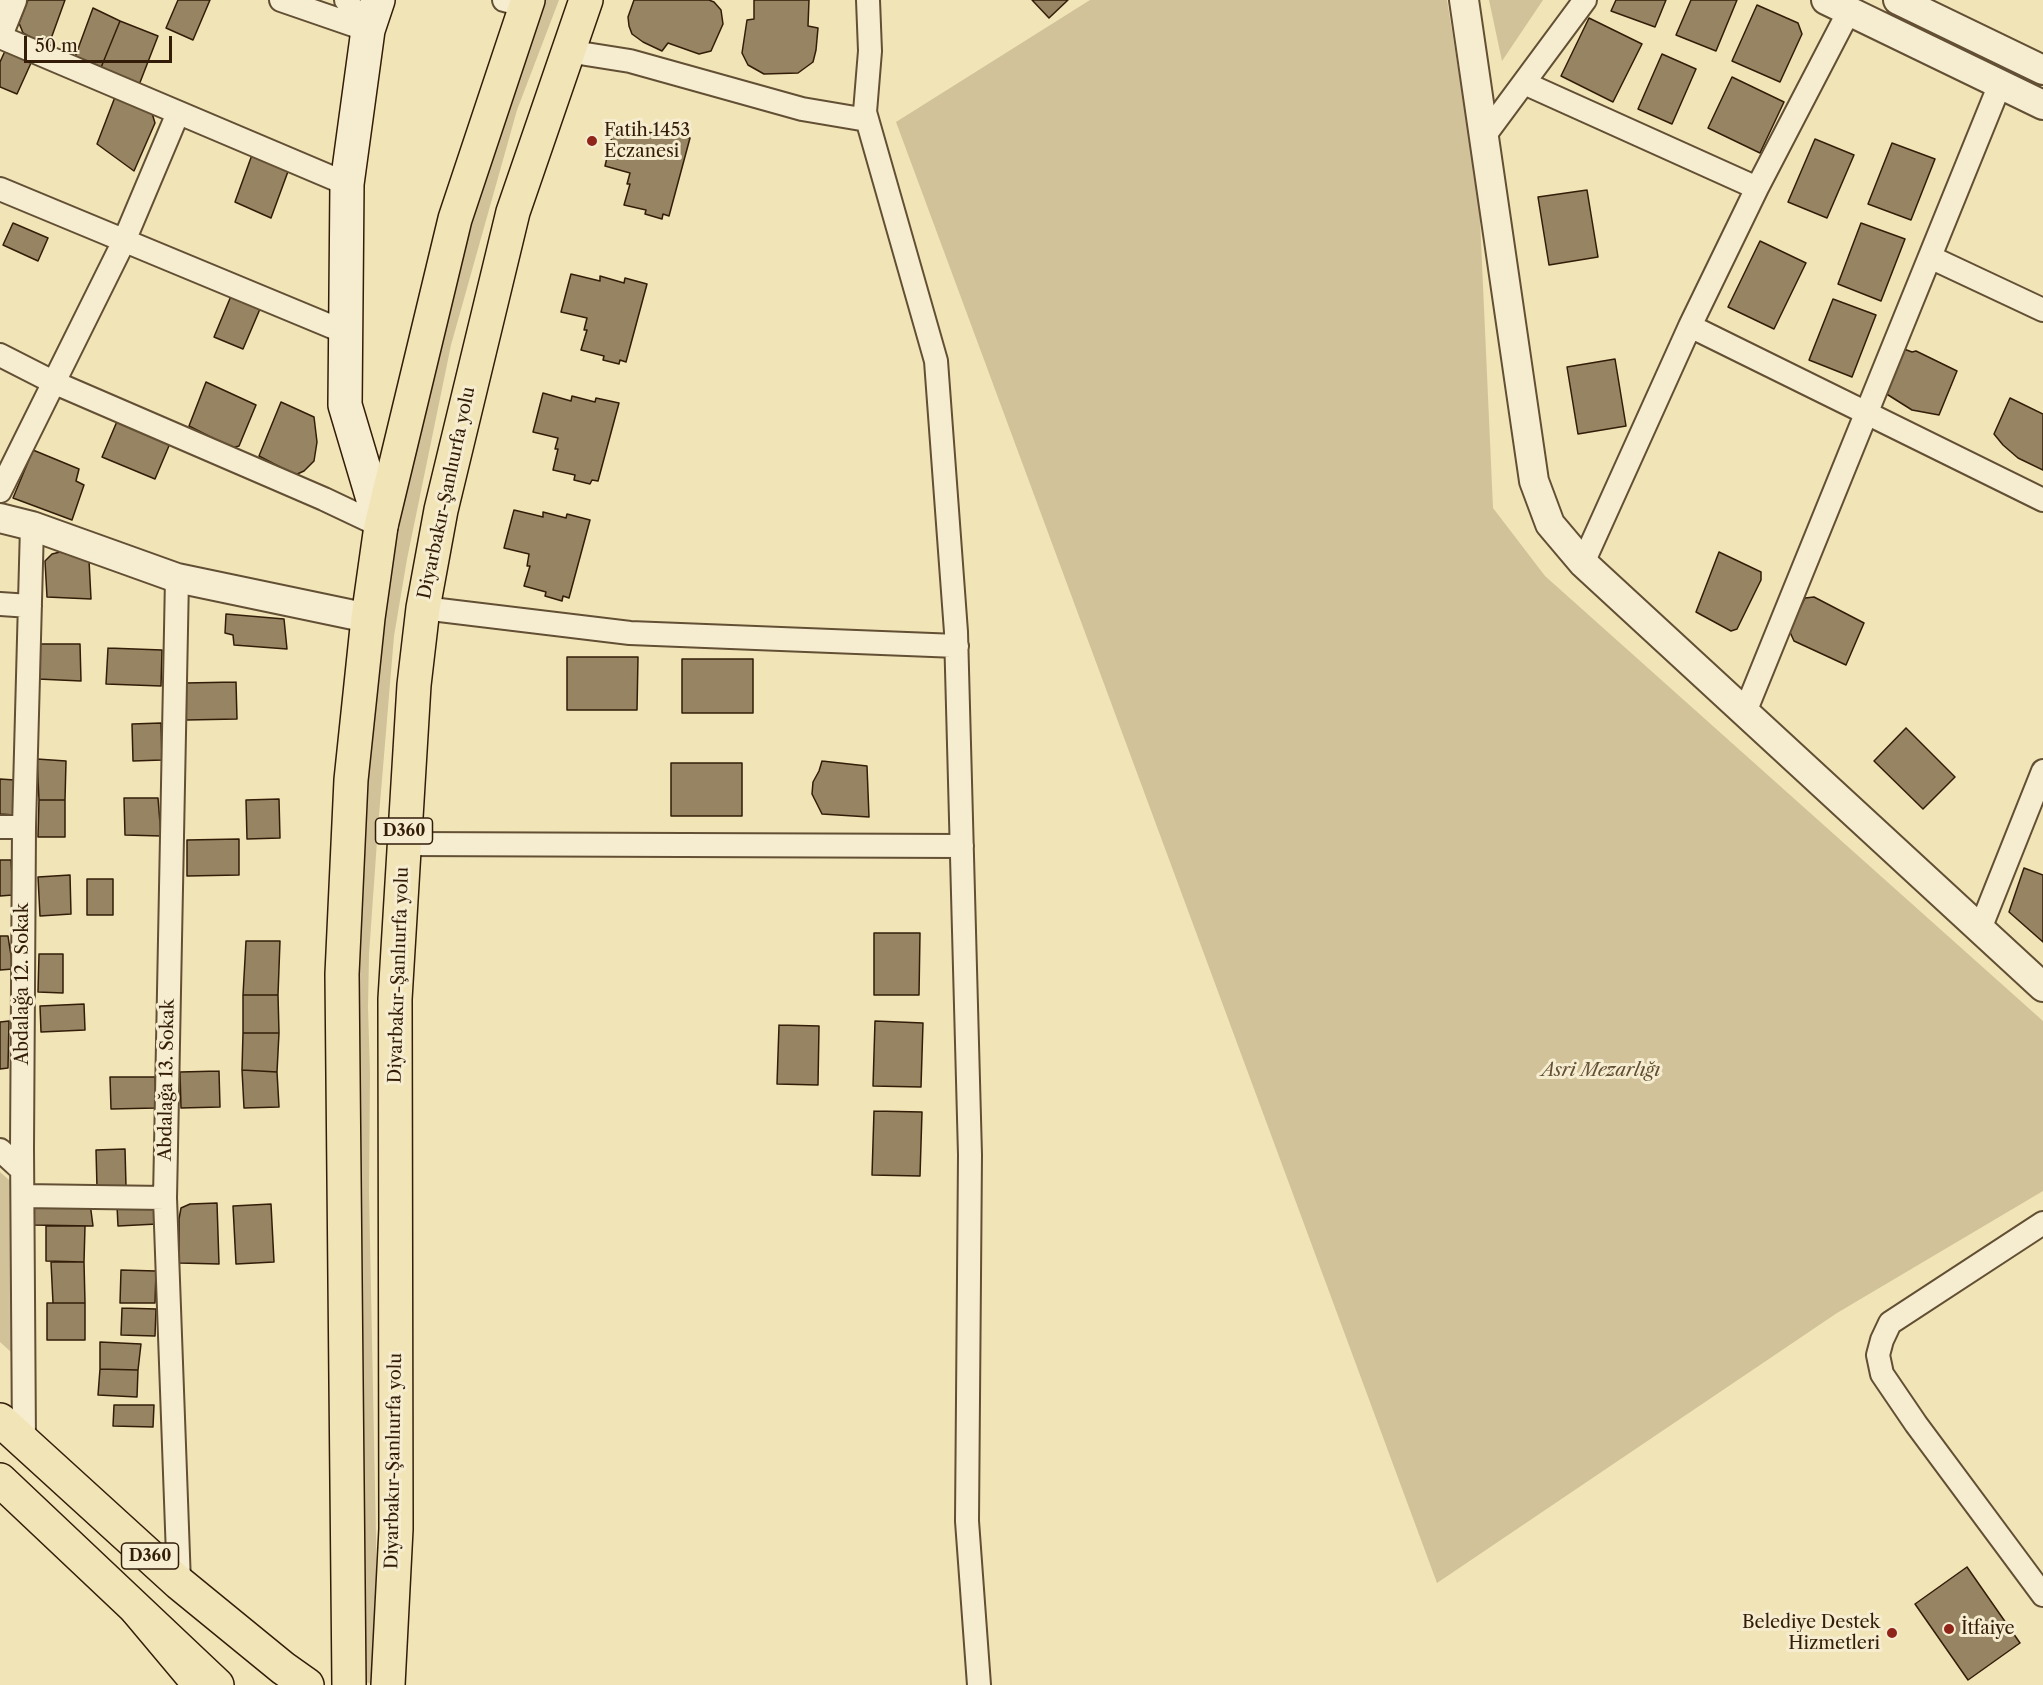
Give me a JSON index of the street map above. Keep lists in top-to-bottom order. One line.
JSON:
{"streets":{"main road":["Diyarbakır-Şanlıurfa yolu","D360"],"street":["Abdalağa 12. Sokak","Abdalağa 13. Sokak"]},"crossings":[["D360","Abdalağa 12. Sokak"],["D360","Abdalağa 13. Sokak"]],"parks":["Asri Mezarlığı"],"places":["Fatih 1453 Eczanesi","İtfaiye","Belediye Destek Hizmetleri"],"scale_bar":"50 m"}
